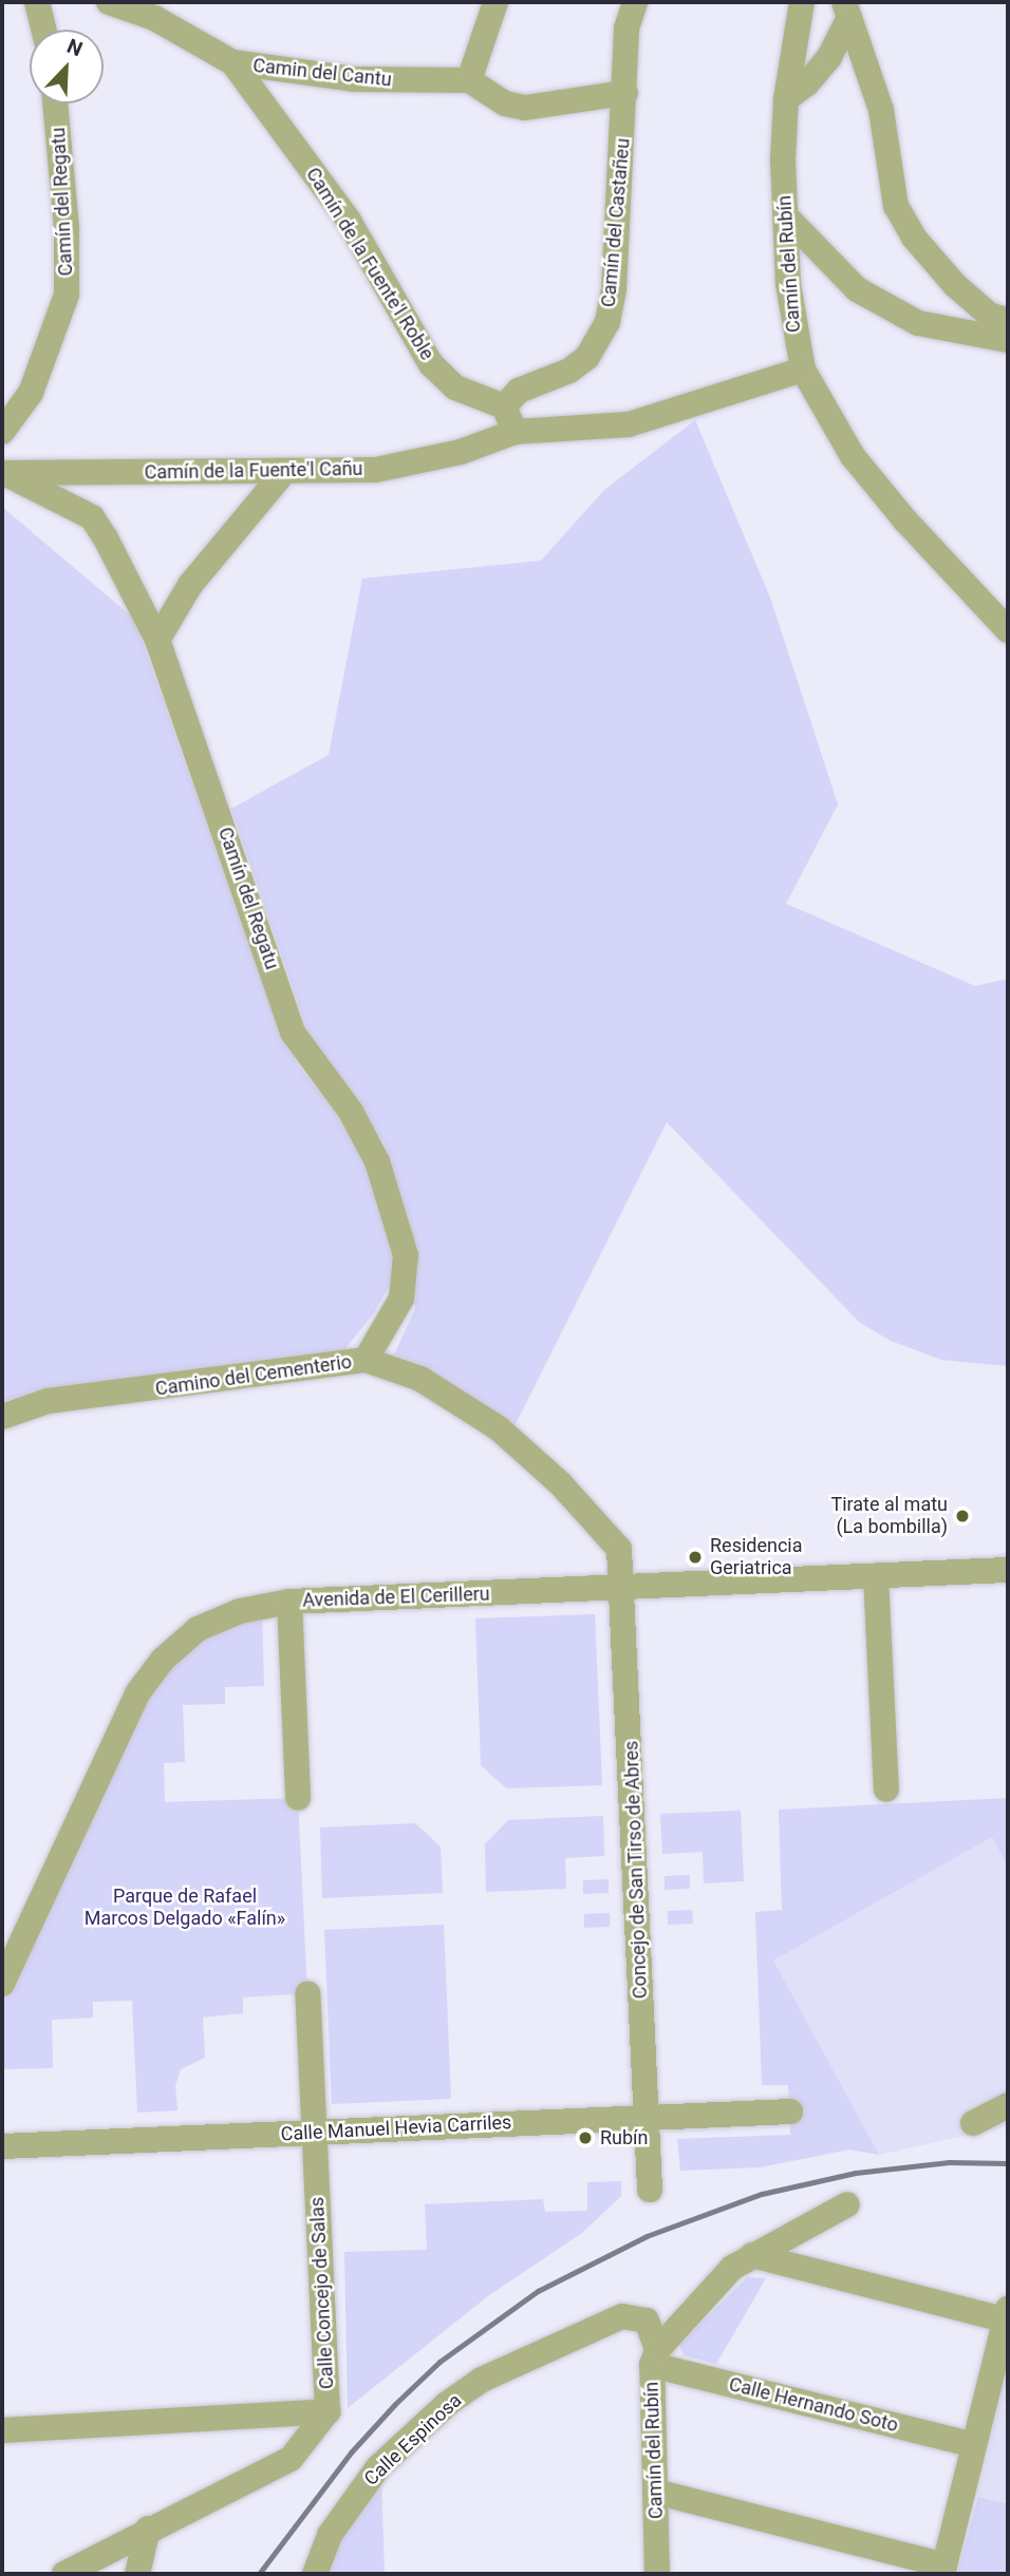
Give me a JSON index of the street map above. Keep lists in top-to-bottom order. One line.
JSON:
{"streets":{"street":["Camin del Cantu","Camín del Regatu","Camín del Castañeu","Camín de la Fuente'l Roble","Camín del Rubín","Camín de la Fuente'l Cañu","Camino del Cementerio","Avenida de El Cerilleru","Concejo de San Tirso de Abres","Calle Manuel Hevia Carriles","Calle Concejo de Salas","Calle Hernando Soto","Calle Espinosa"]},"crossings":[["Camin del Cantu","Camín de la Fuente'l Roble"],["Camín del Regatu","Camín de la Fuente'l Cañu"],["Camín del Regatu","Camino del Cementerio"],["Camín del Castañeu","Camín de la Fuente'l Roble"],["Camín del Rubín","Camín de la Fuente'l Cañu"],["Camín del Rubín","Calle Hernando Soto"],["Camín del Rubín","Calle Espinosa"],["Camino del Cementerio","Concejo de San Tirso de Abres"],["Avenida de El Cerilleru","Concejo de San Tirso de Abres"],["Concejo de San Tirso de Abres","Calle Manuel Hevia Carriles"],["Calle Manuel Hevia Carriles","Calle Concejo de Salas"],["Calle Hernando Soto","Calle Espinosa"]],"parks":["Parque de Rafael Marcos Delgado «Falín»"],"places":["Tirate al matu (La bombilla)","Residencia Geriatrica","Rubín"],"north":"top right"}
